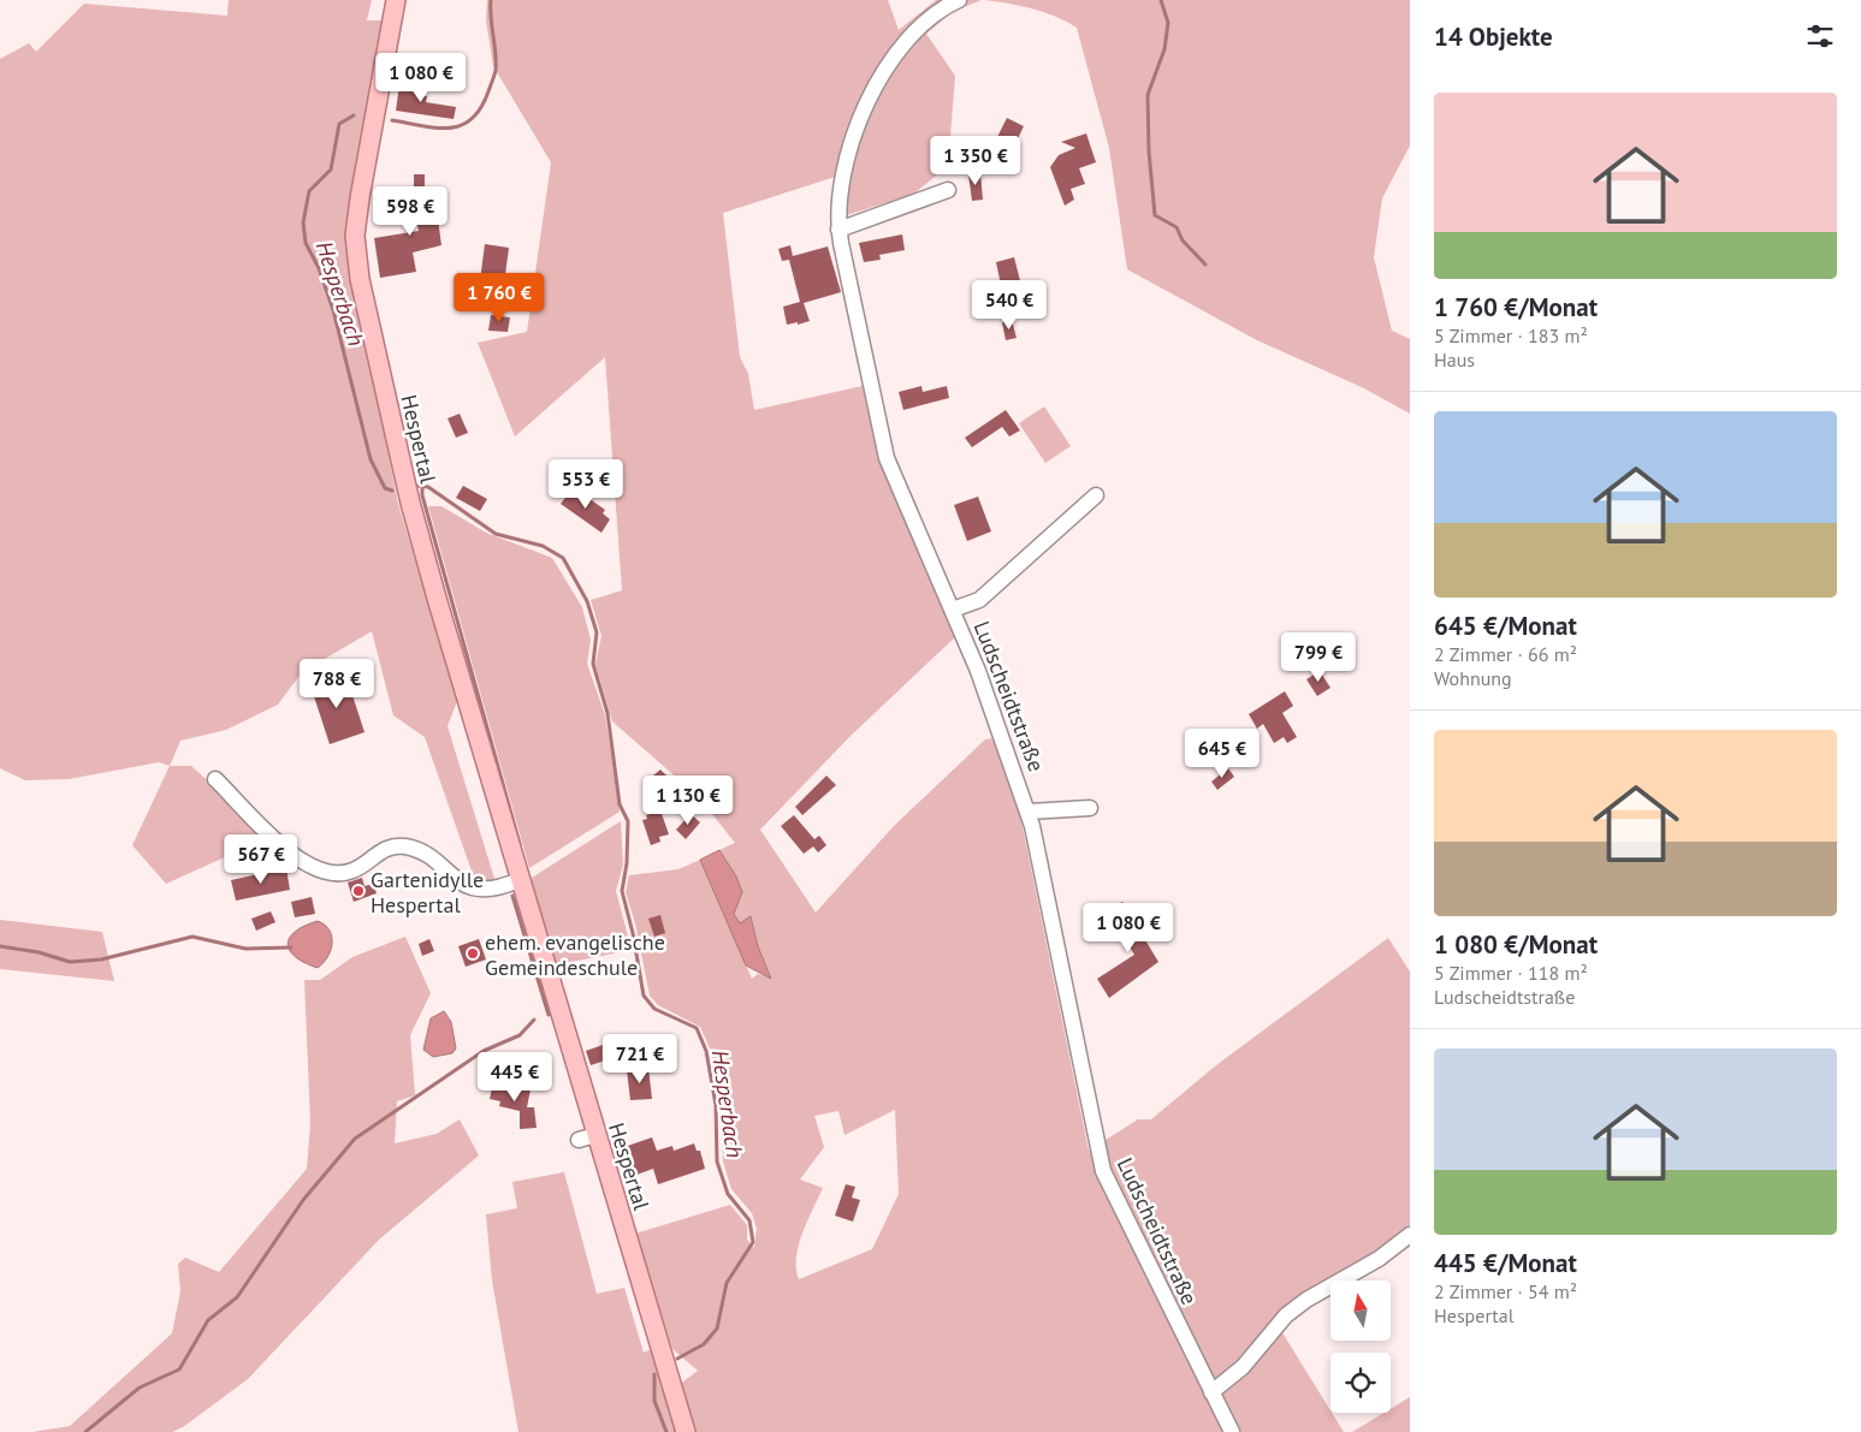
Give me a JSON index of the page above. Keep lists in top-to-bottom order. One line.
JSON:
{"streets":{"main road":["Hespertal"],"street":["Ludscheidtstraße"]},"water":["Hesperbach"],"places":["Gartenidylle Hespertal","ehem. evangelische Gemeindeschule"],"north":"top","page":{"heading":"14 Objekte","price":["1 080 €","1 350 €","598 €","1 760 €","540 €","553 €","799 €","788 €","645 €","1 130 €","567 €","1 080 €","721 €","445 €"],"list":[{"name":"1 760 €/Monat","note":"5 Zimmer · 183 m² · Haus"},{"name":"645 €/Monat","note":"2 Zimmer · 66 m² · Wohnung"},{"name":"1 080 €/Monat","note":"5 Zimmer · 118 m² · Ludscheidtstraße"},{"name":"445 €/Monat","note":"2 Zimmer · 54 m² · Hespertal"}]}}
